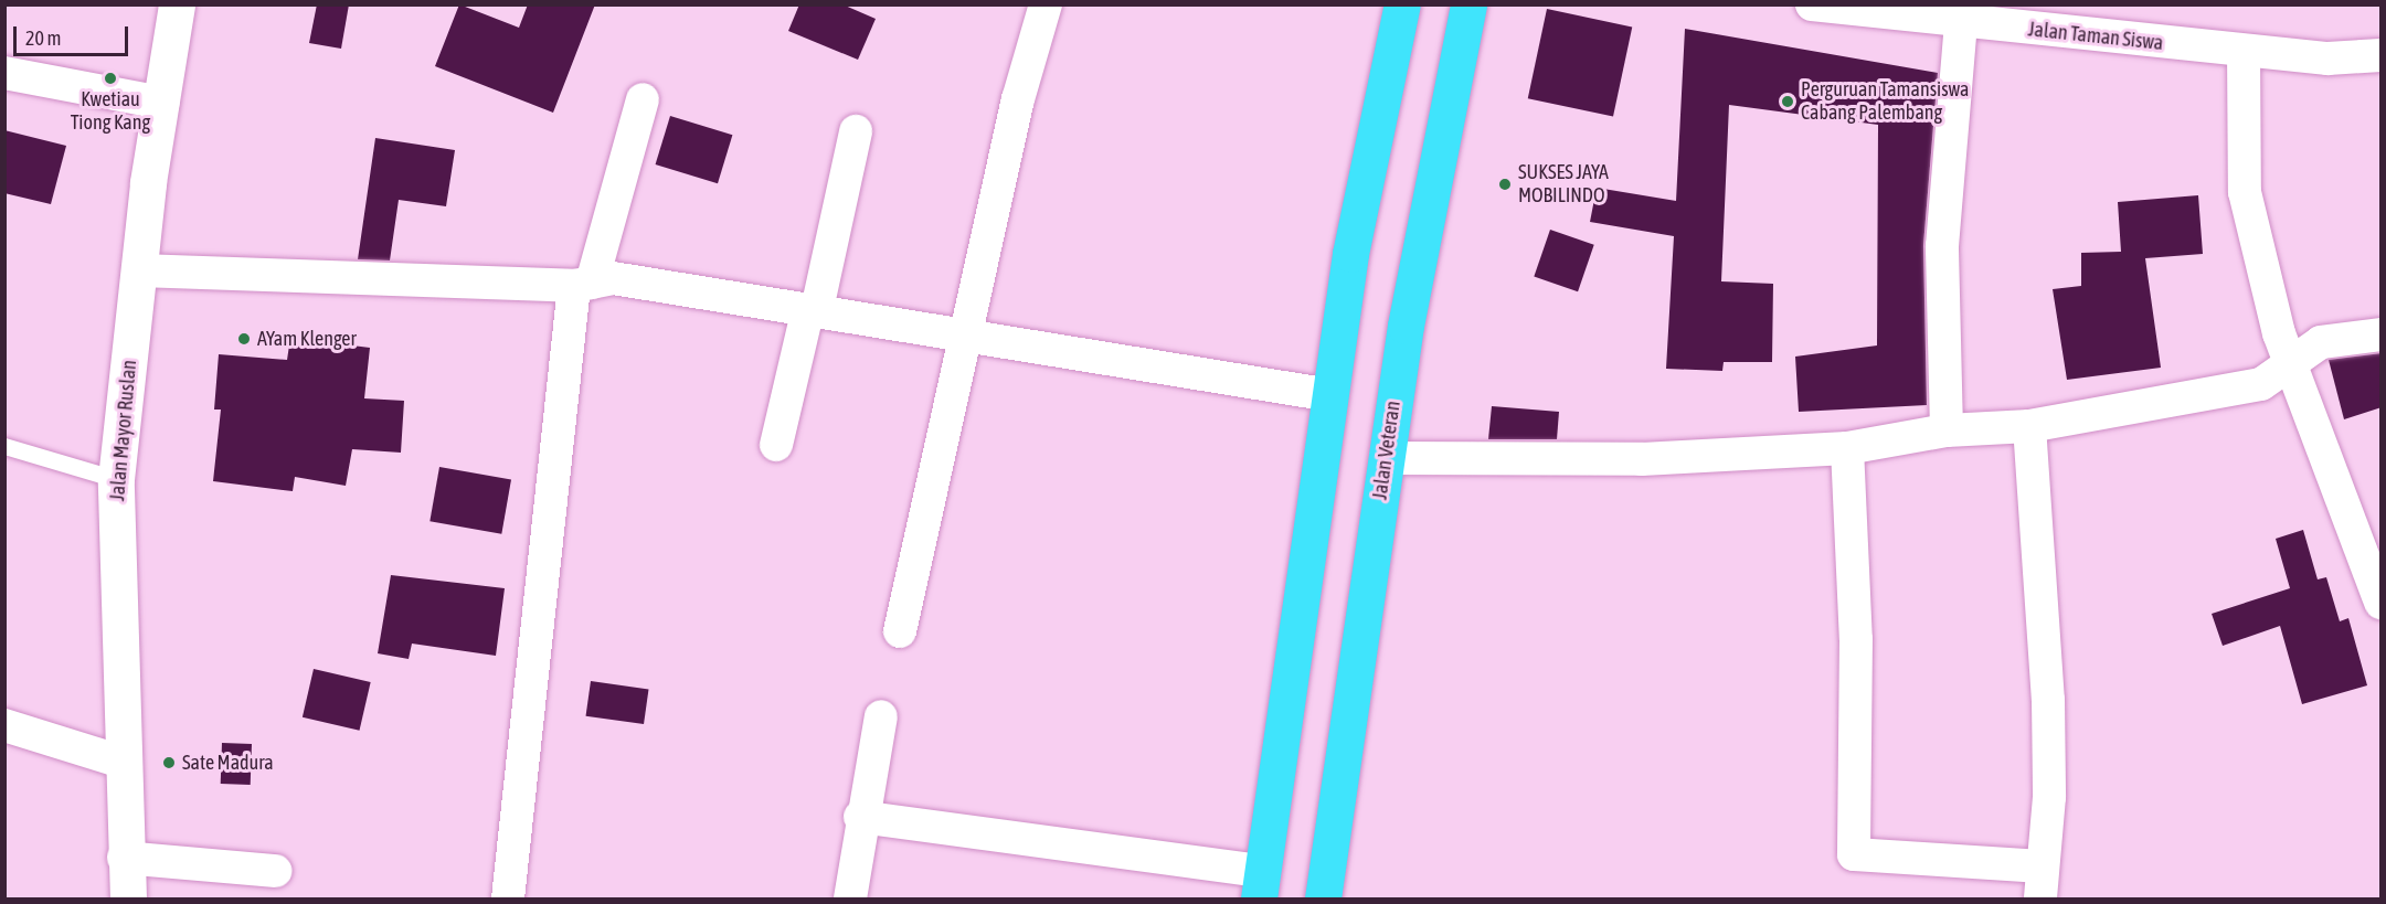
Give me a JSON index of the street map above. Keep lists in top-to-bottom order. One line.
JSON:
{"streets":{"highway":["Jalan Veteran"],"street":["Jalan Taman Siswa","Jalan Mayor Ruslan"]},"places":["Kwetiau Tiong Kang","Perguruan Tamansiswa Cabang Palembang","SUKSES JAYA MOBILINDO","AYam Klenger","Sate Madura"],"scale_bar":"20 m"}
